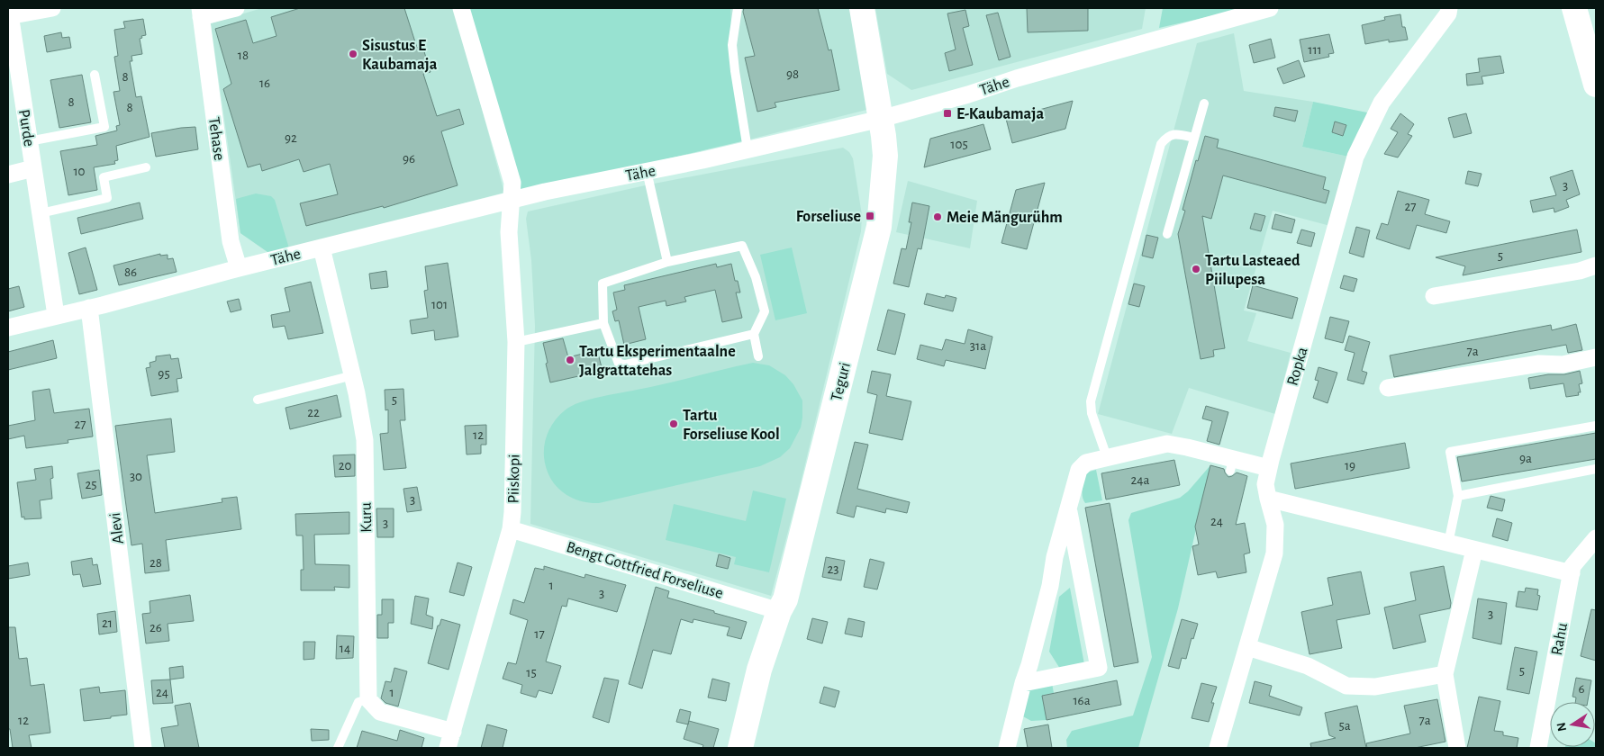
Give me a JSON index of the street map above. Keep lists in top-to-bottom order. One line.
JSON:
{"streets":{"street":["Tähe","Purde","Tehase","Ropka","Teguri","Piiskopi","Kuru","Alevi","Bengt Gottfried Forseliuse","Rahu"]},"crossings":[["Tähe","Purde"],["Tähe","Tehase"],["Tähe","Teguri"],["Tähe","Piiskopi"],["Tähe","Kuru"],["Tähe","Alevi"],["Teguri","Bengt Gottfried Forseliuse"],["Piiskopi","Bengt Gottfried Forseliuse"]],"places":{"other":["Sisustus E Kaubamaja","Meie Mängurühm","Tartu Lasteaed Piilupesa","Tartu Eksperimentaalne Jalgrattatehas","Tartu Forseliuse Kool"],"transit":["E-Kaubamaja","Forseliuse"]},"house_numbers":["111","18","98","8","16","8","8","92","105","96","10","3","27","5","86","101","31a","7a","95","5","22","27","12","9a","20","19","30","24a","25","3","24","3","28","23","1","3","3","21","26","17","14","5","15","6","24","1","16a","12","7a","5a"],"north":"left"}
